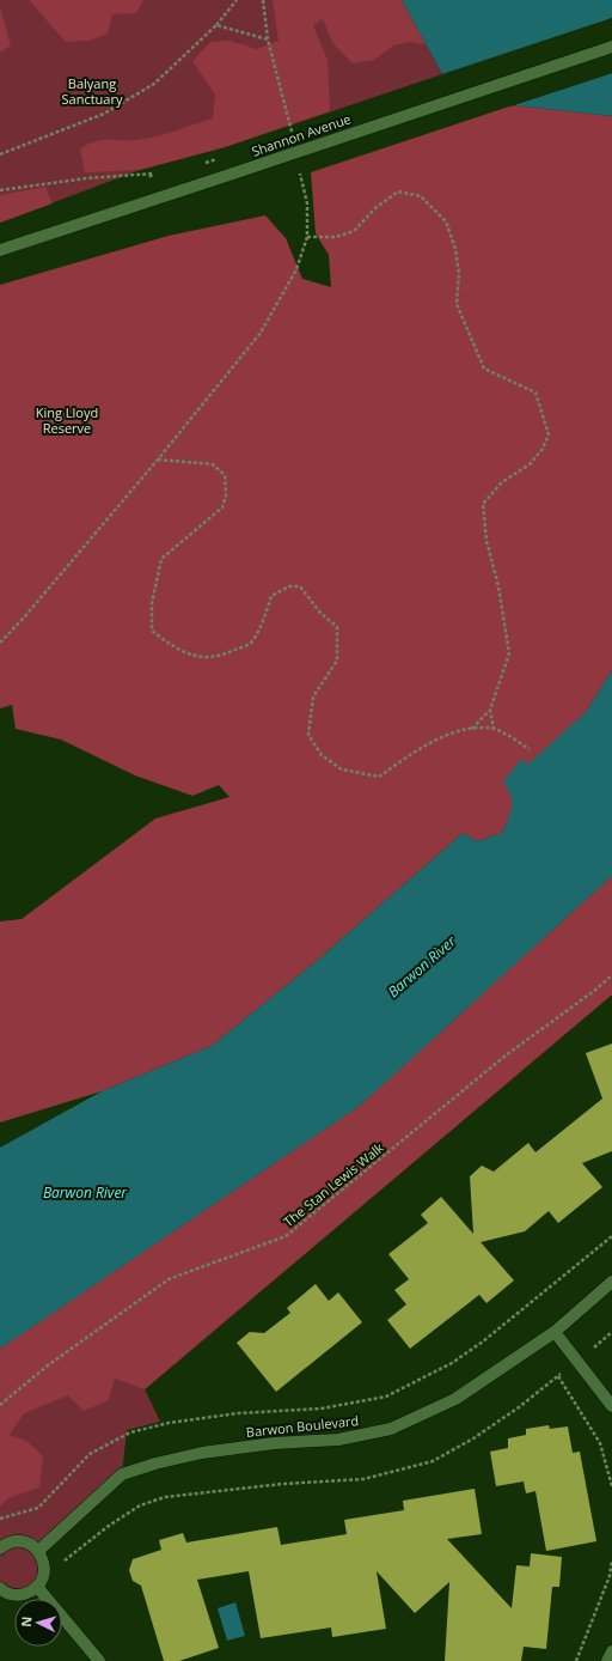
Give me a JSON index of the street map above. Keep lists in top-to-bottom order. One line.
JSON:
{"streets":{"street":["Shannon Avenue","Barwon Boulevard"],"path":["The Stan Lewis Walk"]},"water":["Barwon River"],"parks":["Balyang Sanctuary","King Lloyd Reserve"],"north":"left"}
